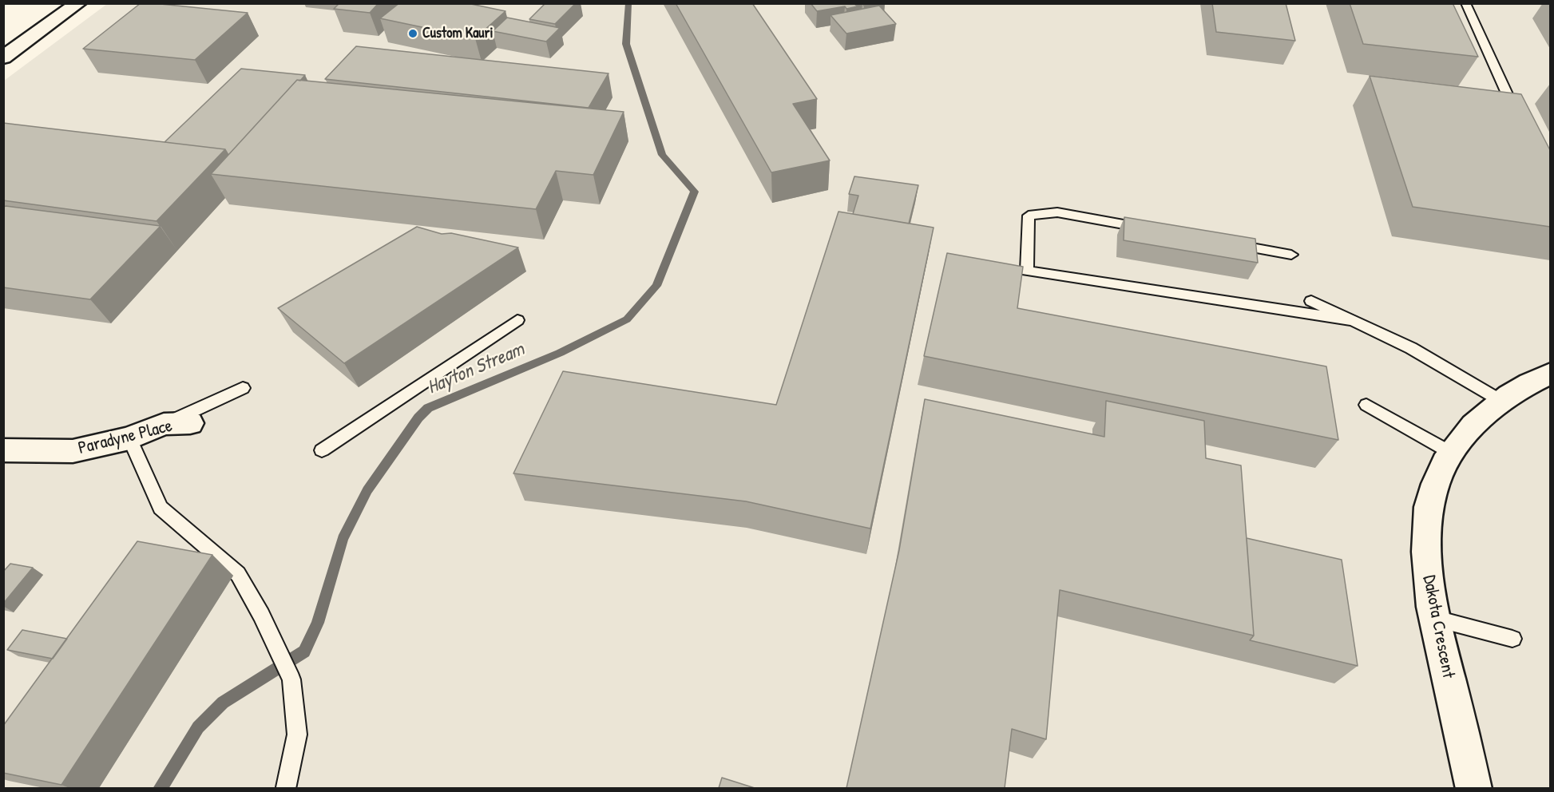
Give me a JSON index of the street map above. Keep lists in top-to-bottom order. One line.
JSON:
{"streets":{"street":["Paradyne Place","Dakota Crescent"]},"water":["Hayton Stream"],"places":["Custom Kauri"]}
